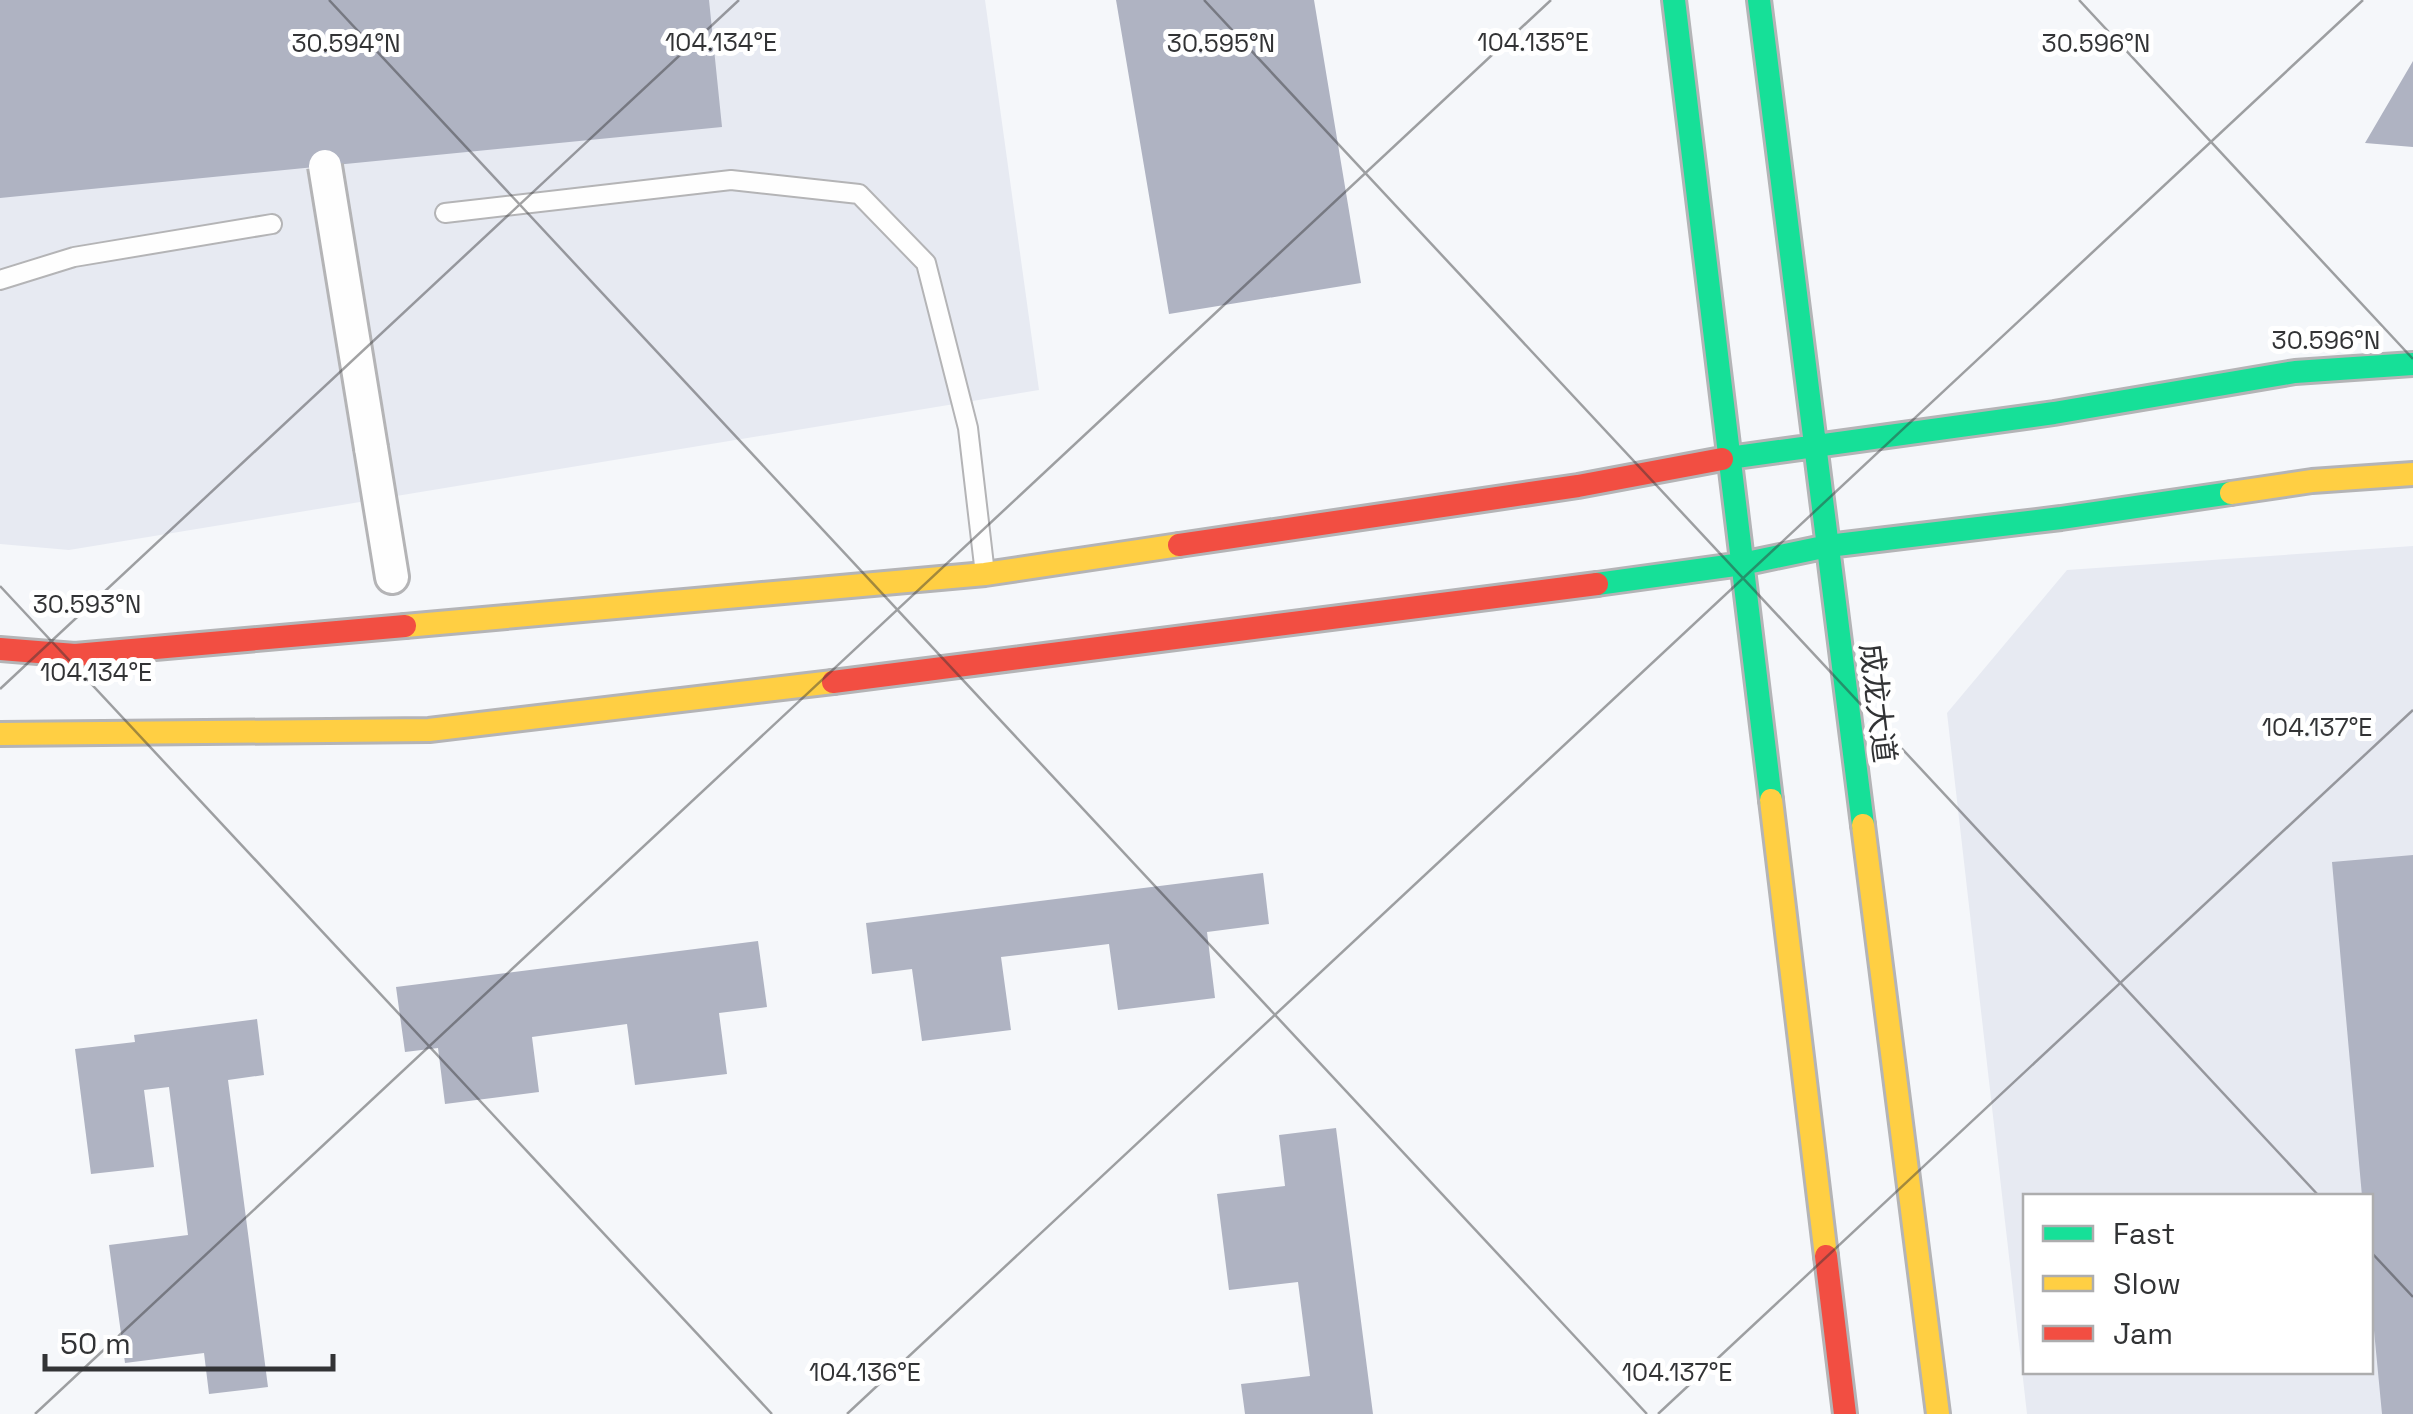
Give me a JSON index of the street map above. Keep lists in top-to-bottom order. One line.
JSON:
{"streets":{"main road":["成龙大道"]},"legend":["Fast","Slow","Jam"],"scale_bar":"50 m","coordinates":["104.134°E","104.135°E","30.594°N","30.595°N","30.596°N","30.593°N","104.137°E","104.136°E"]}
